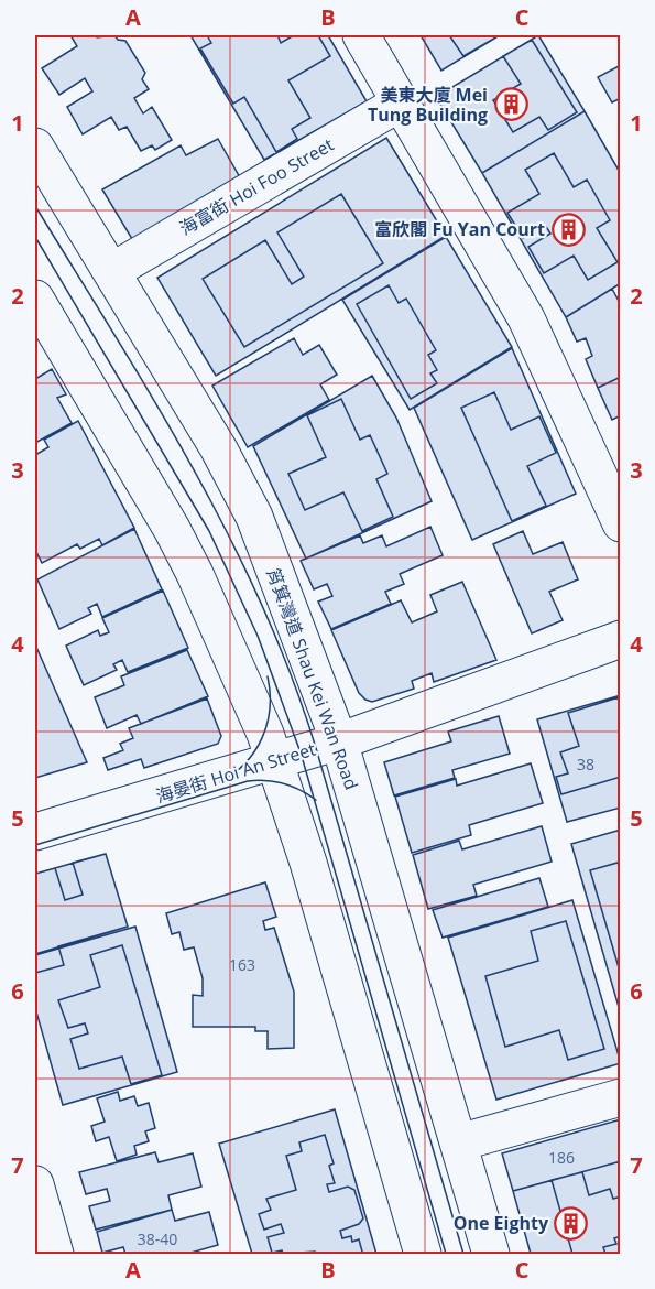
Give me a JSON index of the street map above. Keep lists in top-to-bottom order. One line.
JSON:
{"streets":{"main road":["海富街 Hoi Foo Street","筲箕灣道 Shau Kei Wan Road","海晏街 Hoi An Street"]},"crossings":[["海富街 Hoi Foo Street","筲箕灣道 Shau Kei Wan Road"],["筲箕灣道 Shau Kei Wan Road","海晏街 Hoi An Street"]],"places":{"building":["美東大廈 Mei Tung Building","富欣閣 Fu Yan Court","One Eighty"]},"house_numbers":["38","163","186","38-40"],"grid":{"columns":["A","B","C"],"rows":["1","2","3","4","5","6","7"]}}
